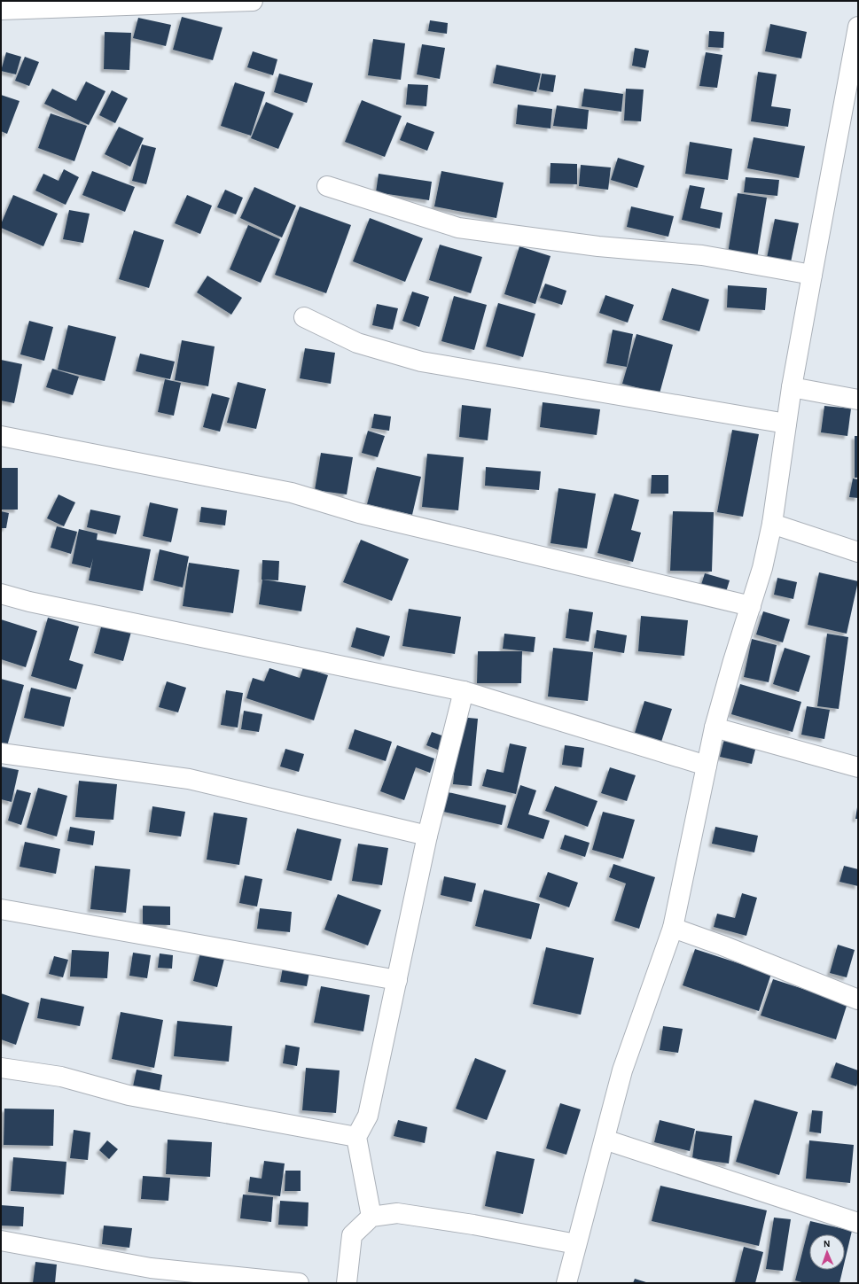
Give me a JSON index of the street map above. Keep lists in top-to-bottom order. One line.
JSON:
{"north":"top"}
